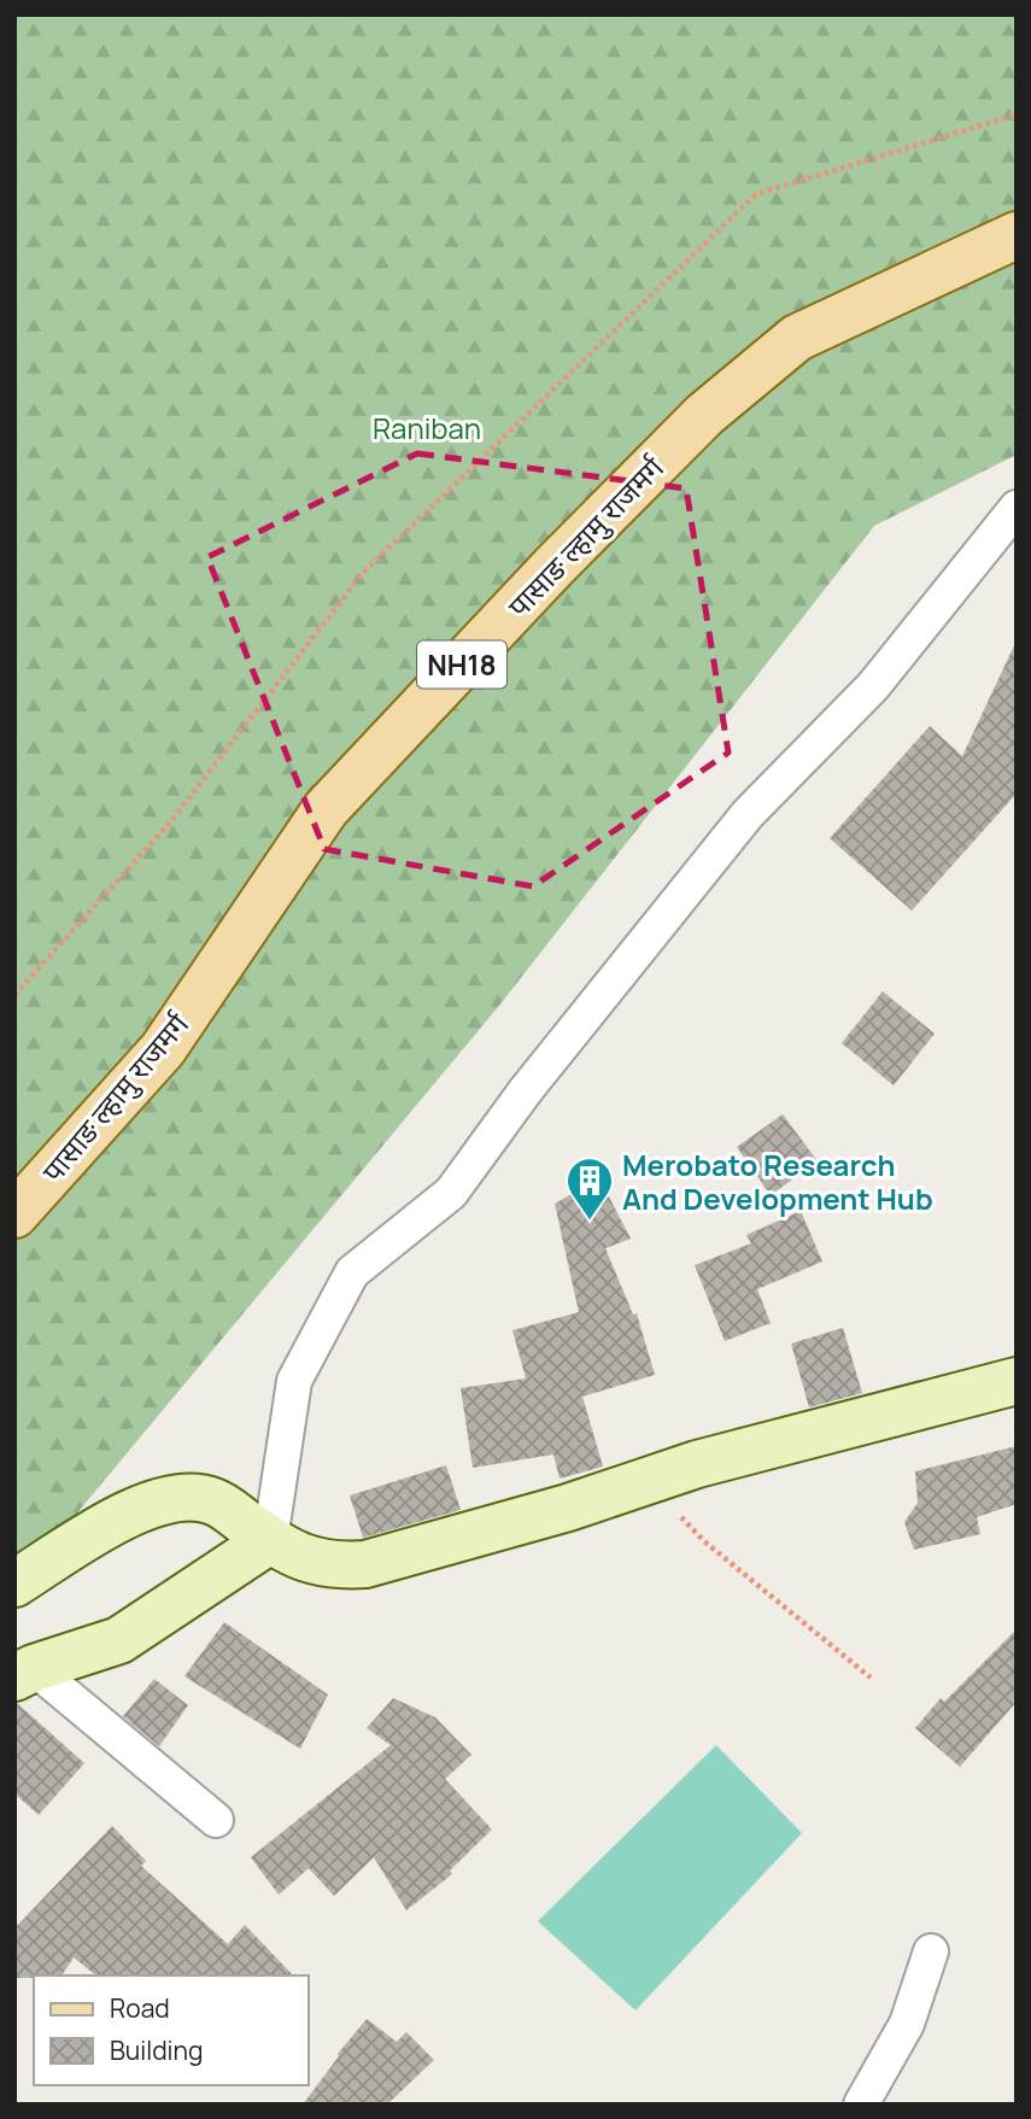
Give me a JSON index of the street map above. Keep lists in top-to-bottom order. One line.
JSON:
{"streets":{"main road":["पासाङ ल्हामु राजमर्ग","NH18"]},"parks":["Raniban"],"places":{"building":["Merobato Research And Development Hub"]},"legend":["Road","Building"]}
